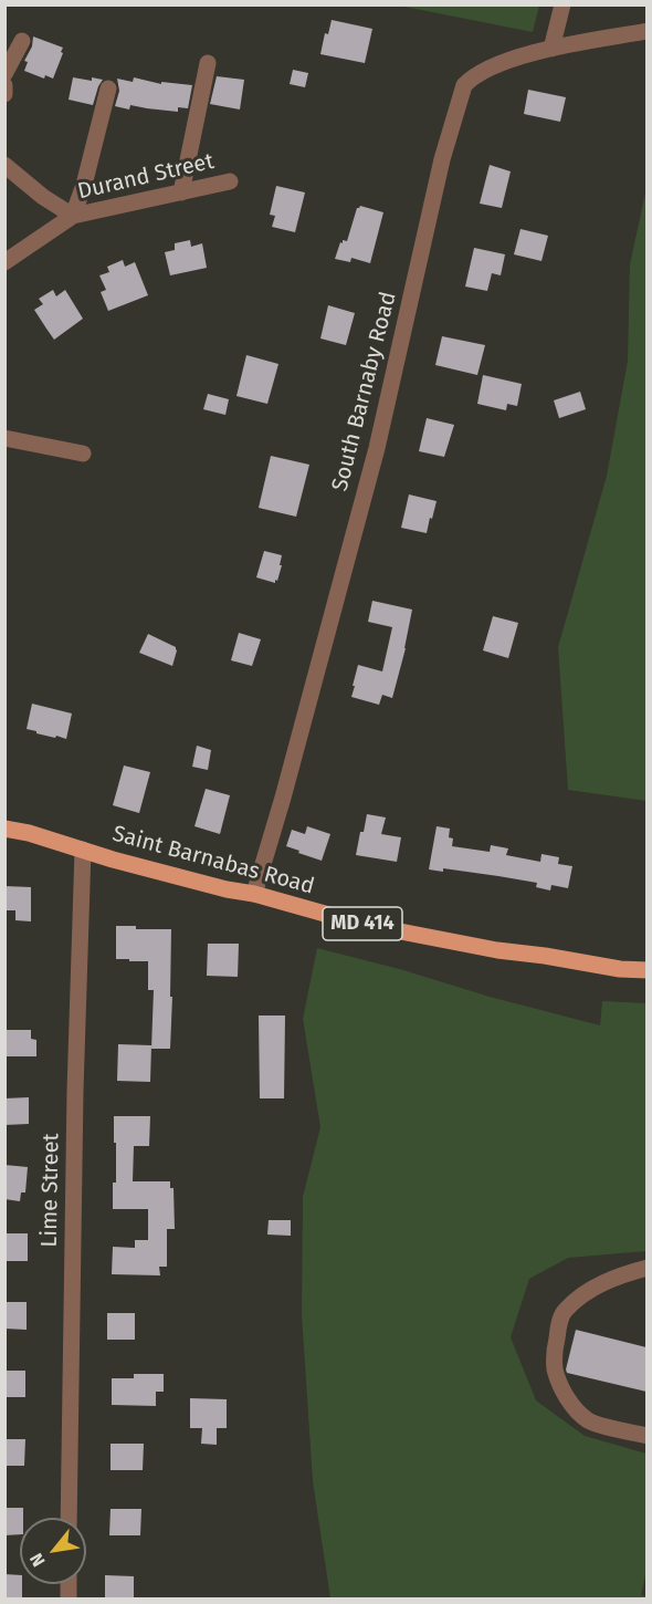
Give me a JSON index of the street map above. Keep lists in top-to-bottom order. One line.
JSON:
{"streets":{"main road":["Saint Barnabas Road","MD 414"],"street":["Durand Street","South Barnaby Road","Lime Street"]},"crossings":[["South Barnaby Road","Saint Barnabas Road"],["Saint Barnabas Road","Lime Street"]],"north":"bottom left"}
